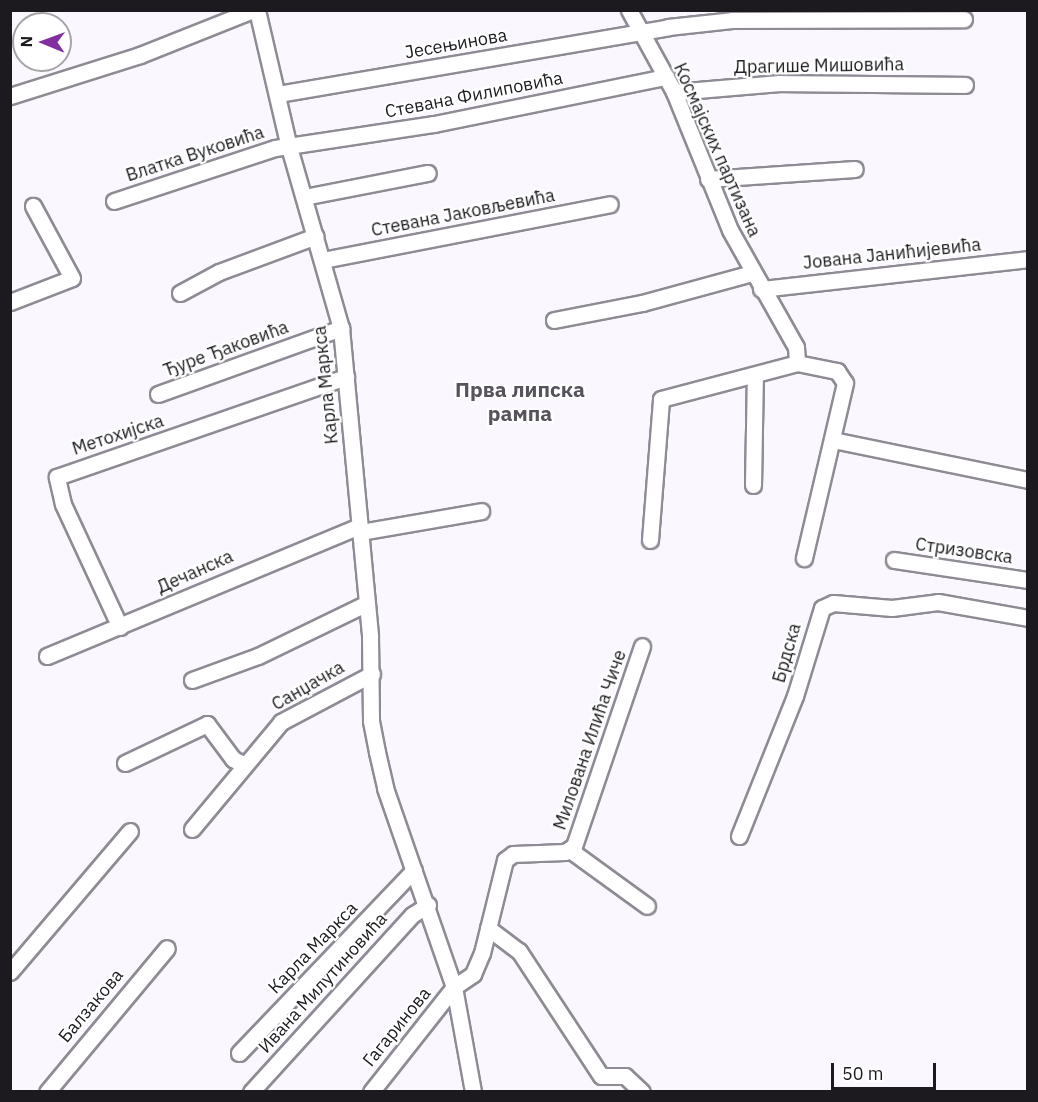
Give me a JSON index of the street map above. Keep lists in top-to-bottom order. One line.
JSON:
{"streets":{"street":["Јесењинова","Драгише Мишовића","Стевана Филиповића","Космајских партизана","Влатка Вуковића","Стевана Јаковљевића","Јована Јанићијевића","Ђуре Ђаковића","Карла Маркса","Метохијска","Стризовска","Дечанска","Брдска","Санџачка","Милована Илића Чиче","Ивана Милутиновића","Балзакова","Гагаринова"]},"crossings":[["Јесењинова","Космајских партизана"],["Јесењинова","Карла Маркса"],["Драгише Мишовића","Космајских партизана"],["Стевана Филиповића","Космајских партизана"],["Стевана Филиповића","Влатка Вуковића"],["Стевана Филиповића","Карла Маркса"],["Космајских партизана","Јована Јанићијевића"],["Влатка Вуковића","Карла Маркса"],["Стевана Јаковљевића","Карла Маркса"],["Ђуре Ђаковића","Карла Маркса"],["Карла Маркса","Метохијска"],["Карла Маркса","Дечанска"],["Карла Маркса","Санџачка"],["Карла Маркса","Милована Илића Чиче"],["Карла Маркса","Ивана Милутиновића"],["Карла Маркса","Гагаринова"],["Метохијска","Дечанска"],["Милована Илића Чиче","Гагаринова"]],"districts":["Прва липска рампа"],"scale_bar":"50 m","north":"left"}
